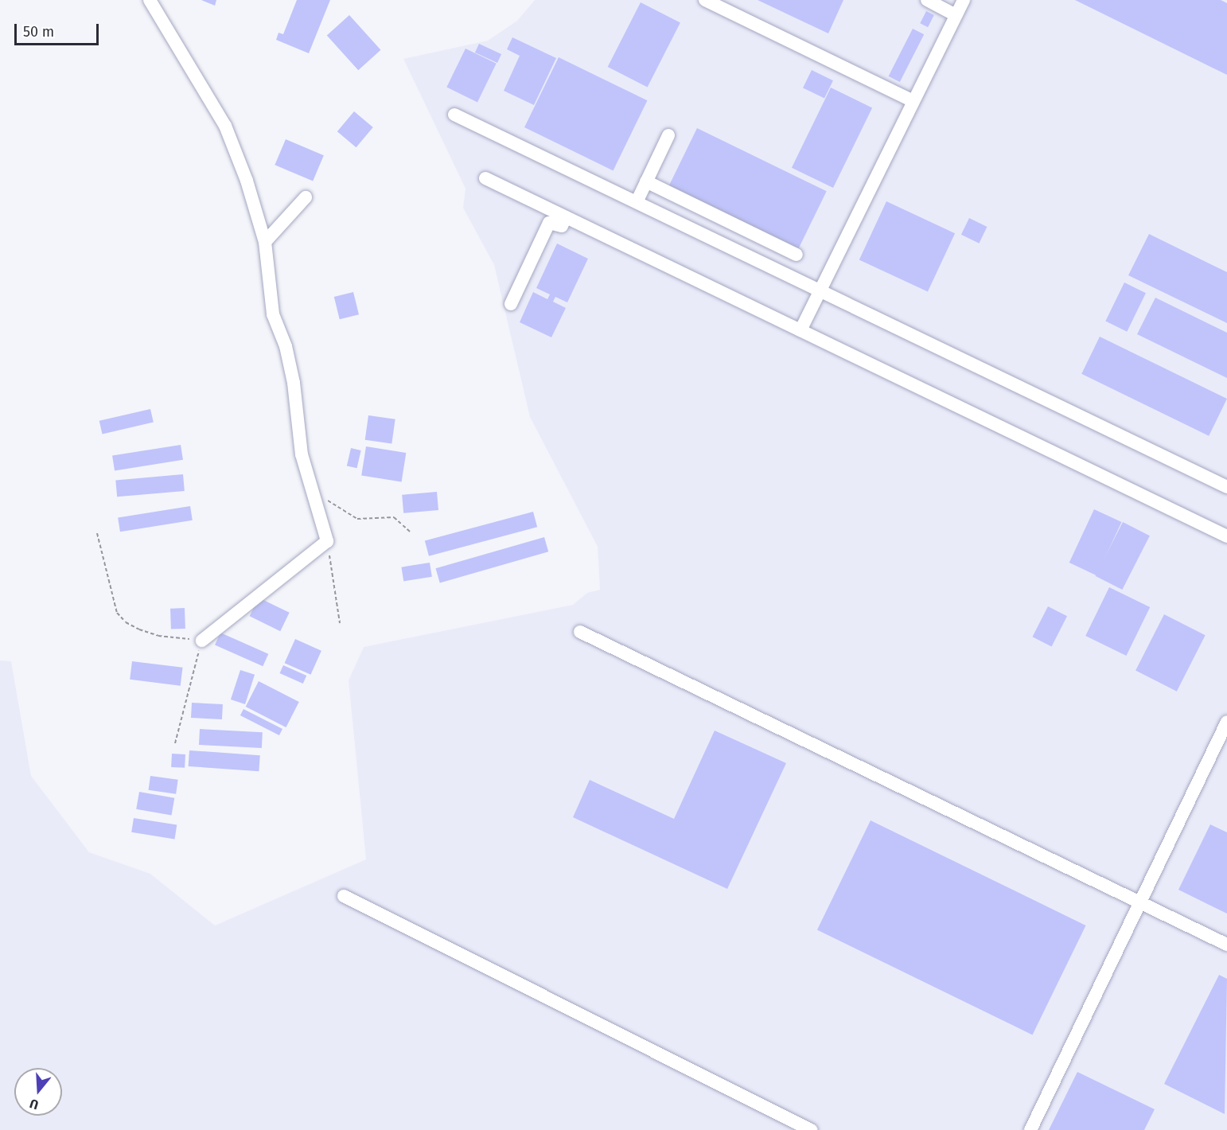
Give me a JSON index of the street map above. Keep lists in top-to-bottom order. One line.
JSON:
{"scale_bar":"50 m","north":"bottom"}
